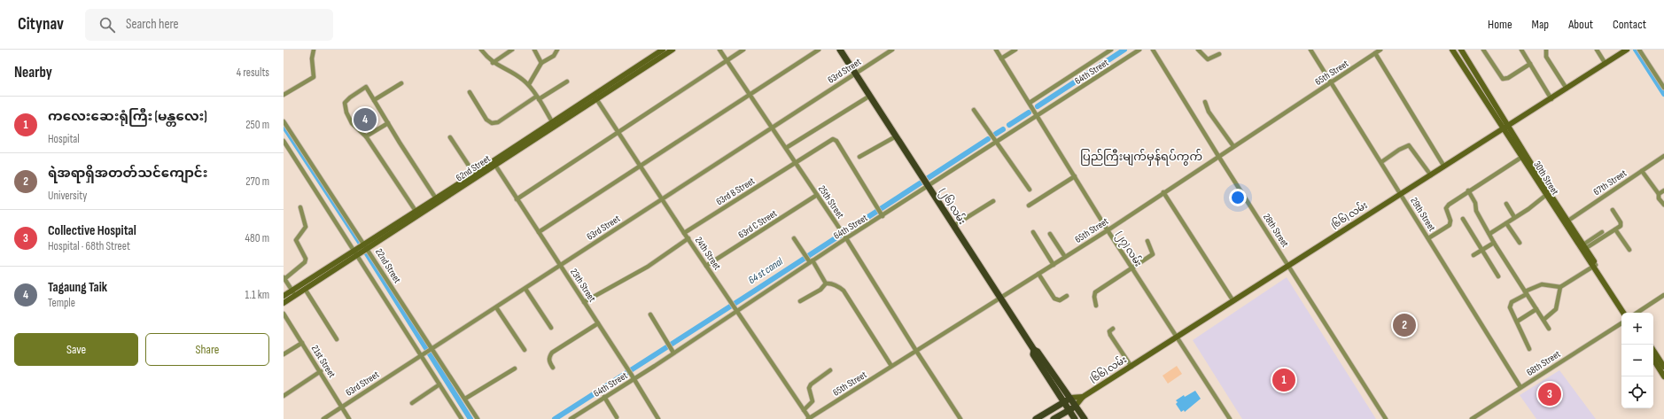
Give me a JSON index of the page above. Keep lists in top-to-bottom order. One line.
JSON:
{"streets":{"main road":["62nd Street","30th Street","(၂၆) လမ်း","(၆၆) လမ်း"],"street":["63rd Street","64th Street","65th Street","67th Street","63rd B Street","25th Street","29th Street","63rd C Street","28th Street","(၂၇) လမ်း","24th Street","22nd Street","23th Street","21st Street","68th Street"]},"crossings":[["63rd Street","25th Street"],["63rd Street","(၂၆) လမ်း"],["63rd Street","24th Street"],["63rd Street","22nd Street"],["63rd Street","23th Street"],["63rd Street","21st Street"],["64th Street","63rd B Street"],["64th Street","25th Street"],["64th Street","(၂၆) လမ်း"],["64th Street","(၂၇) လမ်း"],["64th Street","24th Street"],["64th Street","23th Street"],["65th Street","25th Street"],["65th Street","(၂၆) လမ်း"],["65th Street","29th Street"],["65th Street","28th Street"],["65th Street","(၂၇) လမ်း"],["65th Street","24th Street"],["62nd Street","24th Street"],["62nd Street","22nd Street"],["62nd Street","23th Street"],["30th Street","67th Street"],["30th Street","(၆၆) လမ်း"],["63rd B Street","25th Street"],["63rd B Street","24th Street"],["25th Street","63rd C Street"],["(၂၆) လမ်း","(၆၆) လမ်း"],["29th Street","(၆၆) လမ်း"],["29th Street","68th Street"],["(၆၆) လမ်း","28th Street"],["(၆၆) လမ်း","(၂၇) လမ်း"],["63rd C Street","24th Street"]],"districts":["ပြည်ကြီးမျက်မှန်ရပ်ကွက်"],"water":["64 st canal"],"page":{"header":"Citynav","search":"Search here","nav":["Home","Map","About","Contact"],"heading":["Nearby","4 results"],"list":[{"mark":"1","name":"ကလေးဆေးရုံကြီး (မန္တလေး)","note":"Hospital","value":"250 m"},{"mark":"2","name":"ရဲအရာရှိအတတ်သင်ကျောင်း","note":"University","value":"270 m"},{"mark":"3","name":"Collective Hospital","note":"Hospital · 68th Street","value":"480 m"},{"mark":"4","name":"Tagaung Taik","note":"Temple","value":"1.1 km"}],"pins":["4","2","1","3"],"map_buttons":["+","−"],"buttons":["Save","Share"]}}
